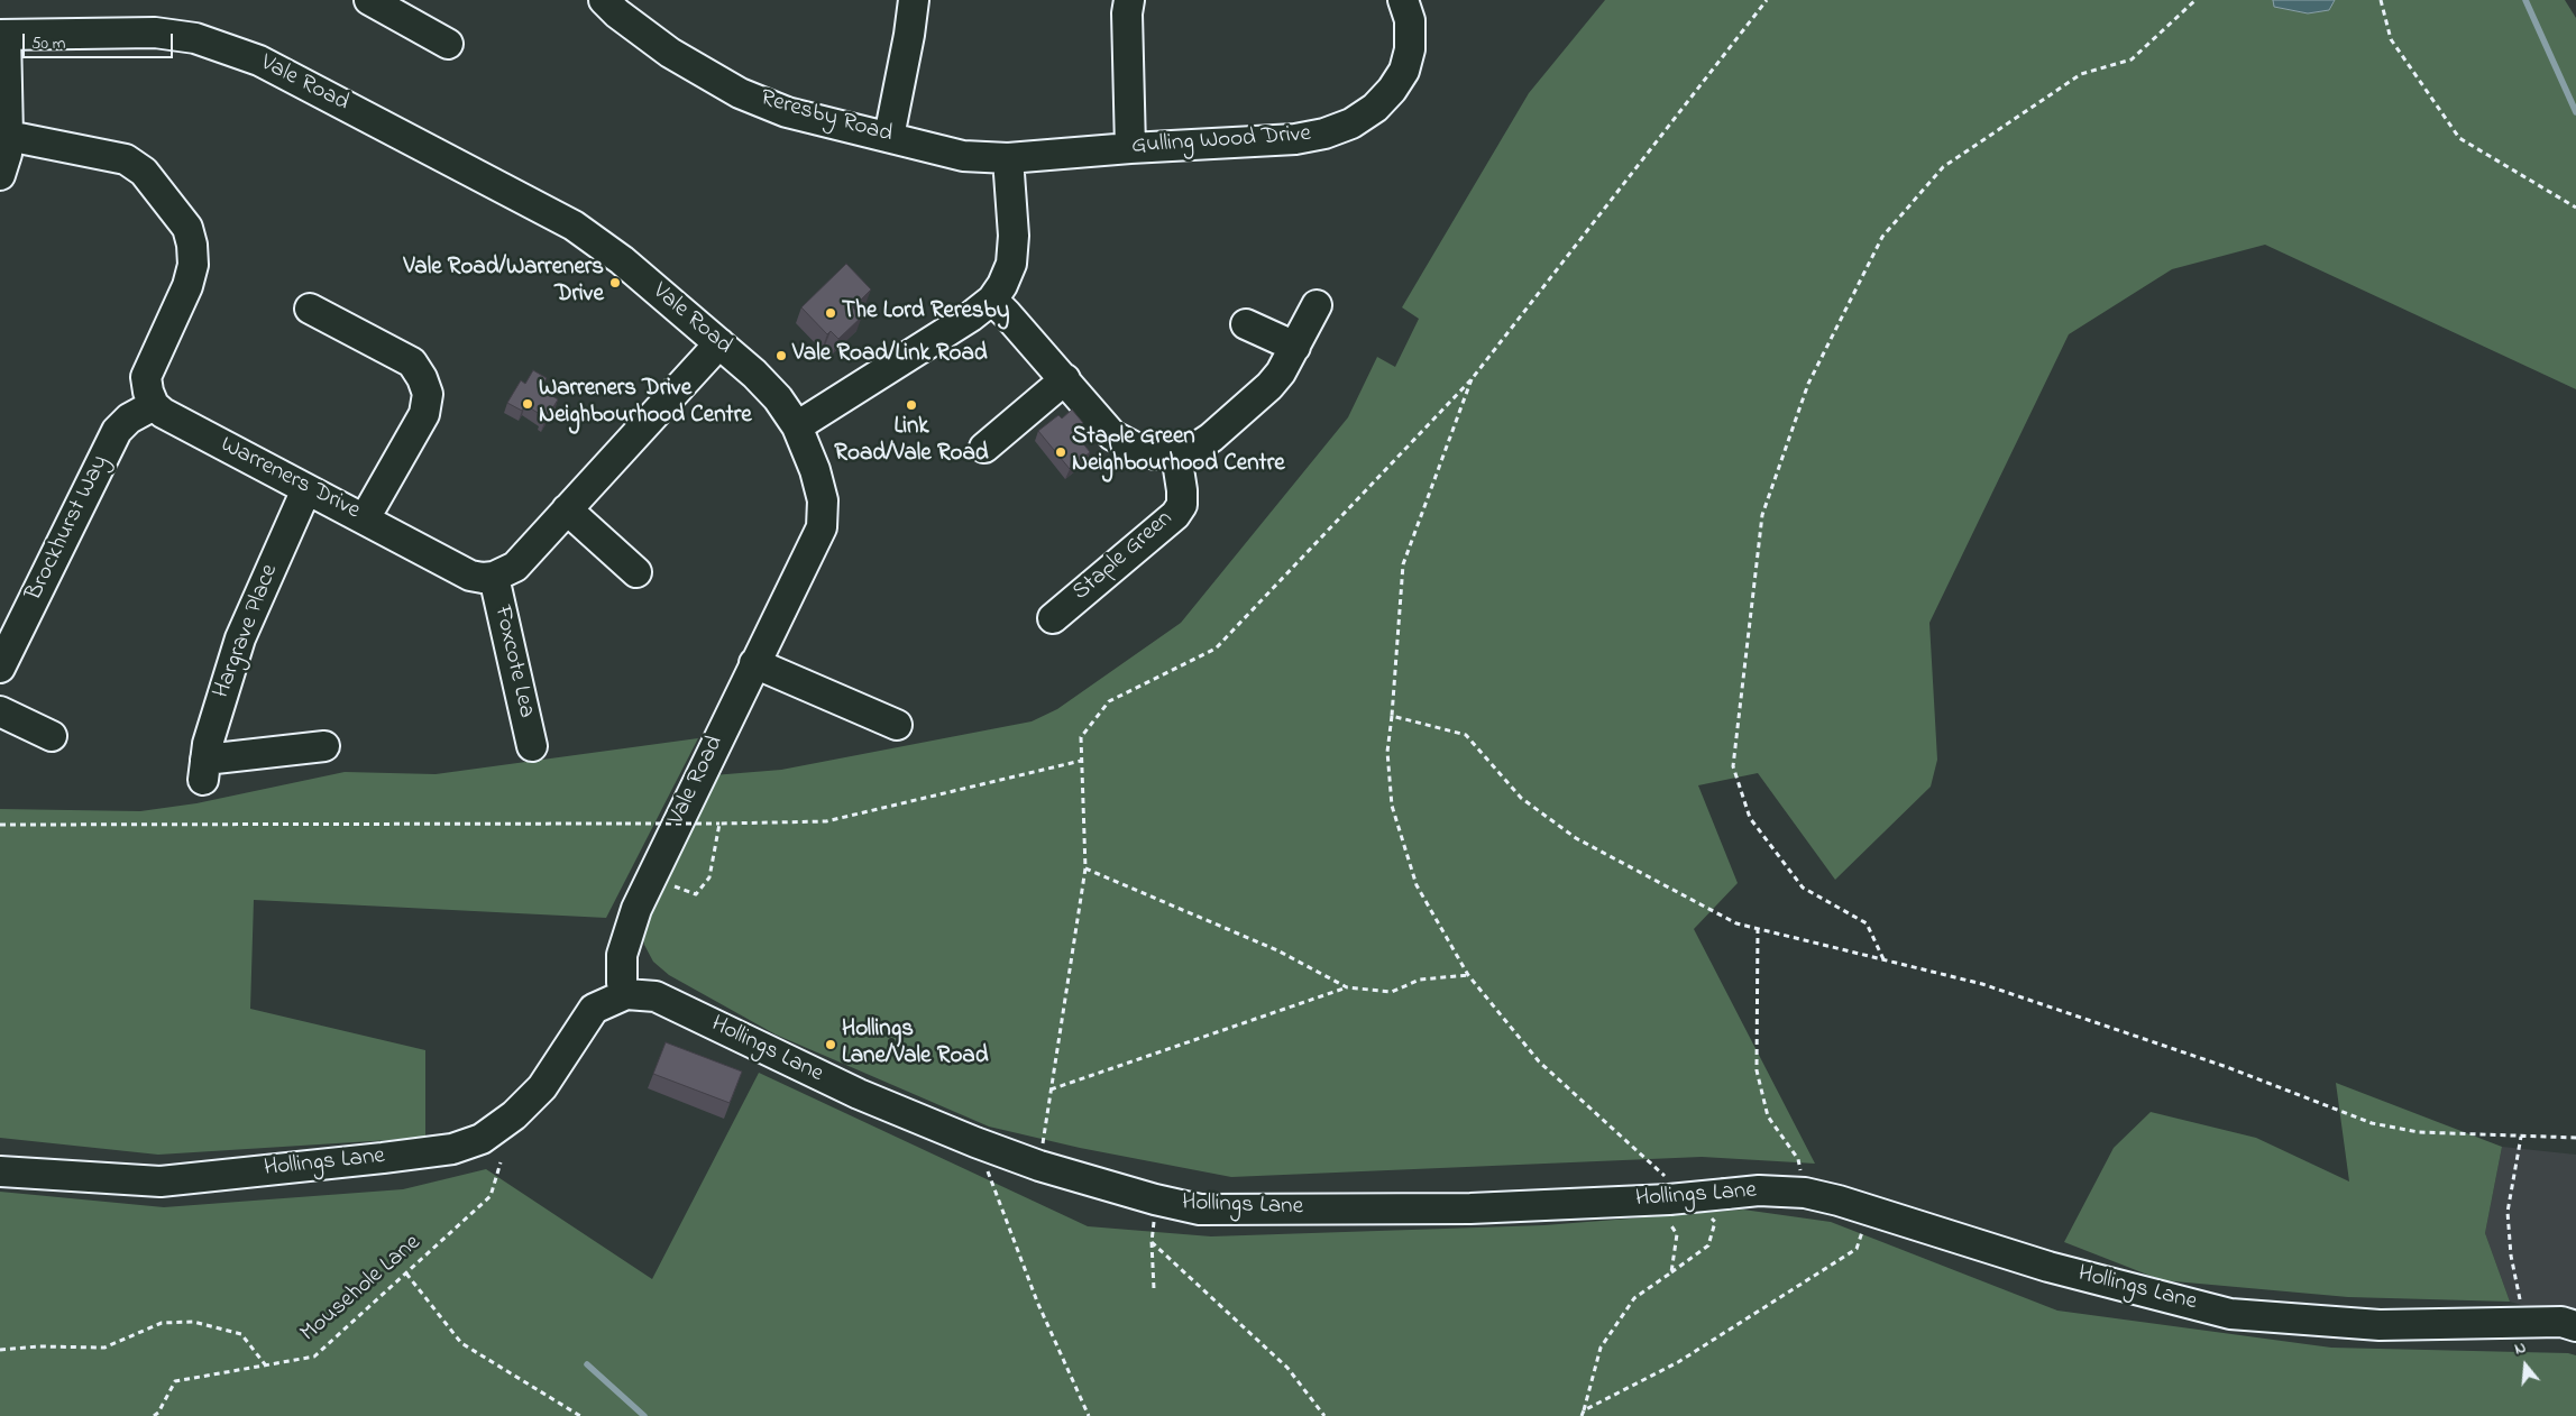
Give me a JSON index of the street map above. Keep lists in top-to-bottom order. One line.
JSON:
{"streets":{"street":["Vale Road","Reresby Road","Gulling Wood Drive","Warreners Drive","Brockhurst Way","Staple Green","Hargrave Place","Foxcote Lea","Hollings Lane"],"path":["Mousehole Lane"]},"crossings":[["Vale Road","Hollings Lane"],["Reresby Road","Gulling Wood Drive"],["Warreners Drive","Brockhurst Way"],["Warreners Drive","Hargrave Place"],["Warreners Drive","Foxcote Lea"]],"places":["Vale Road/Warreners Drive","The Lord Reresby","Vale Road/Link Road","Warreners Drive Neighbourhood Centre","Link Road/Vale Road","Staple Green Neighbourhood Centre","Hollings Lane/Vale Road"],"scale_bar":"50 m","north":"top"}
